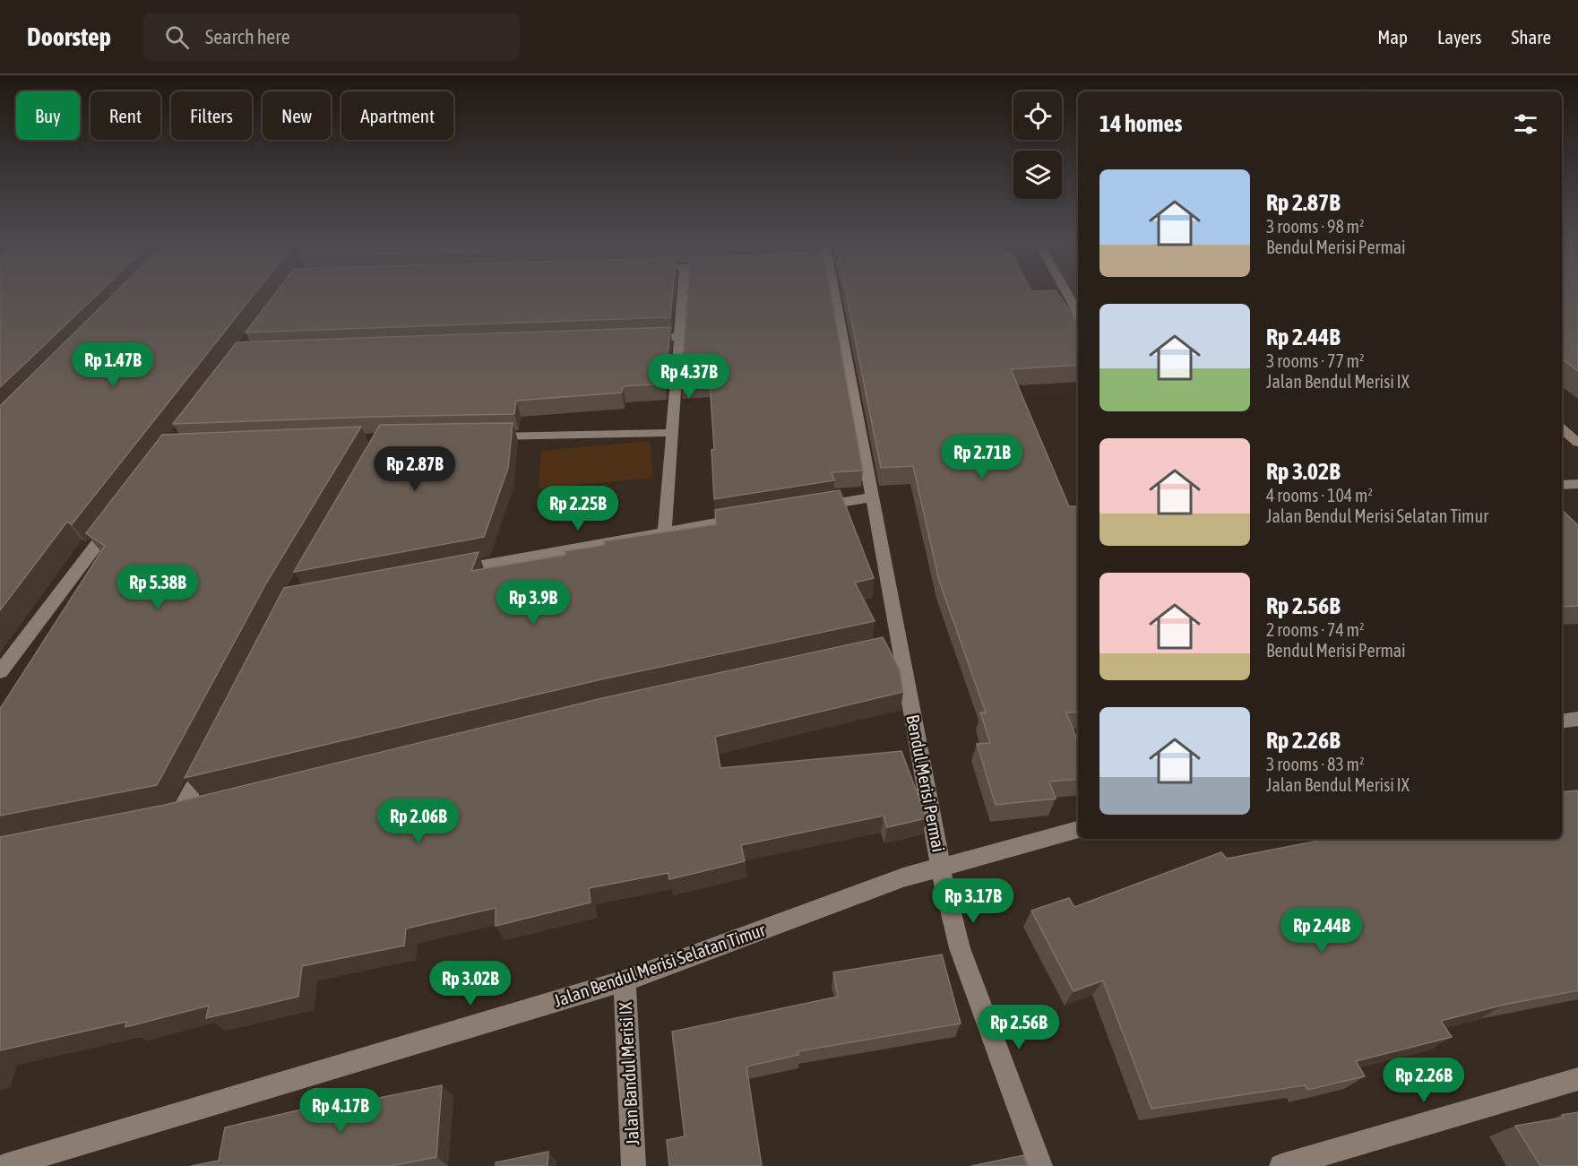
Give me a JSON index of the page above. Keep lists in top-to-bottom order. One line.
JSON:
{"streets":{"street":["Bendul Merisi Permai","Jalan Bendul Merisi Selatan Timur","Jalan Bandul Merisi IX"]},"crossings":[["Bendul Merisi Permai","Jalan Bendul Merisi Selatan Timur"],["Jalan Bendul Merisi Selatan Timur","Jalan Bandul Merisi IX"]],"page":{"header":"Doorstep","search":"Search here","nav":["Map","Layers","Share"],"chip":["Buy","Rent","Filters","New","Apartment"],"heading":"14 homes","list":[{"name":"Rp 2.87B","note":"3 rooms · 98 m² · Bendul Merisi Permai"},{"name":"Rp 2.44B","note":"3 rooms · 77 m² · Jalan Bendul Merisi IX"},{"name":"Rp 3.02B","note":"4 rooms · 104 m² · Jalan Bendul Merisi Selatan Timur"},{"name":"Rp 2.56B","note":"2 rooms · 74 m² · Bendul Merisi Permai"},{"name":"Rp 2.26B","note":"3 rooms · 83 m² · Jalan Bendul Merisi IX"}],"price":["Rp 1.47B","Rp 4.37B","Rp 2.71B","Rp 2.87B","Rp 2.25B","Rp 5.38B","Rp 3.9B","Rp 2.06B","Rp 3.17B","Rp 2.44B","Rp 3.02B","Rp 2.56B","Rp 2.26B","Rp 4.17B"]}}
